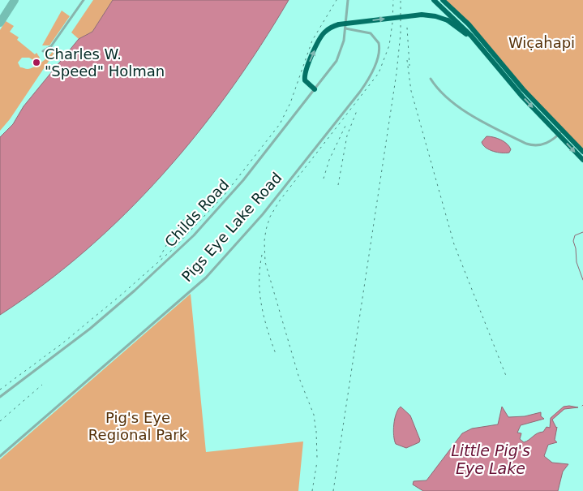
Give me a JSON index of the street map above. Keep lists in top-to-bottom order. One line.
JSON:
{"streets":{"street":["Childs Road","Pigs Eye Lake Road"]},"crossings":[["Childs Road","Pigs Eye Lake Road"]],"water":["Little Pig's Eye Lake"],"parks":["Wic̣aḣapi","Pig's Eye Regional Park"],"places":["Charles W. \"Speed\" Holman"]}
